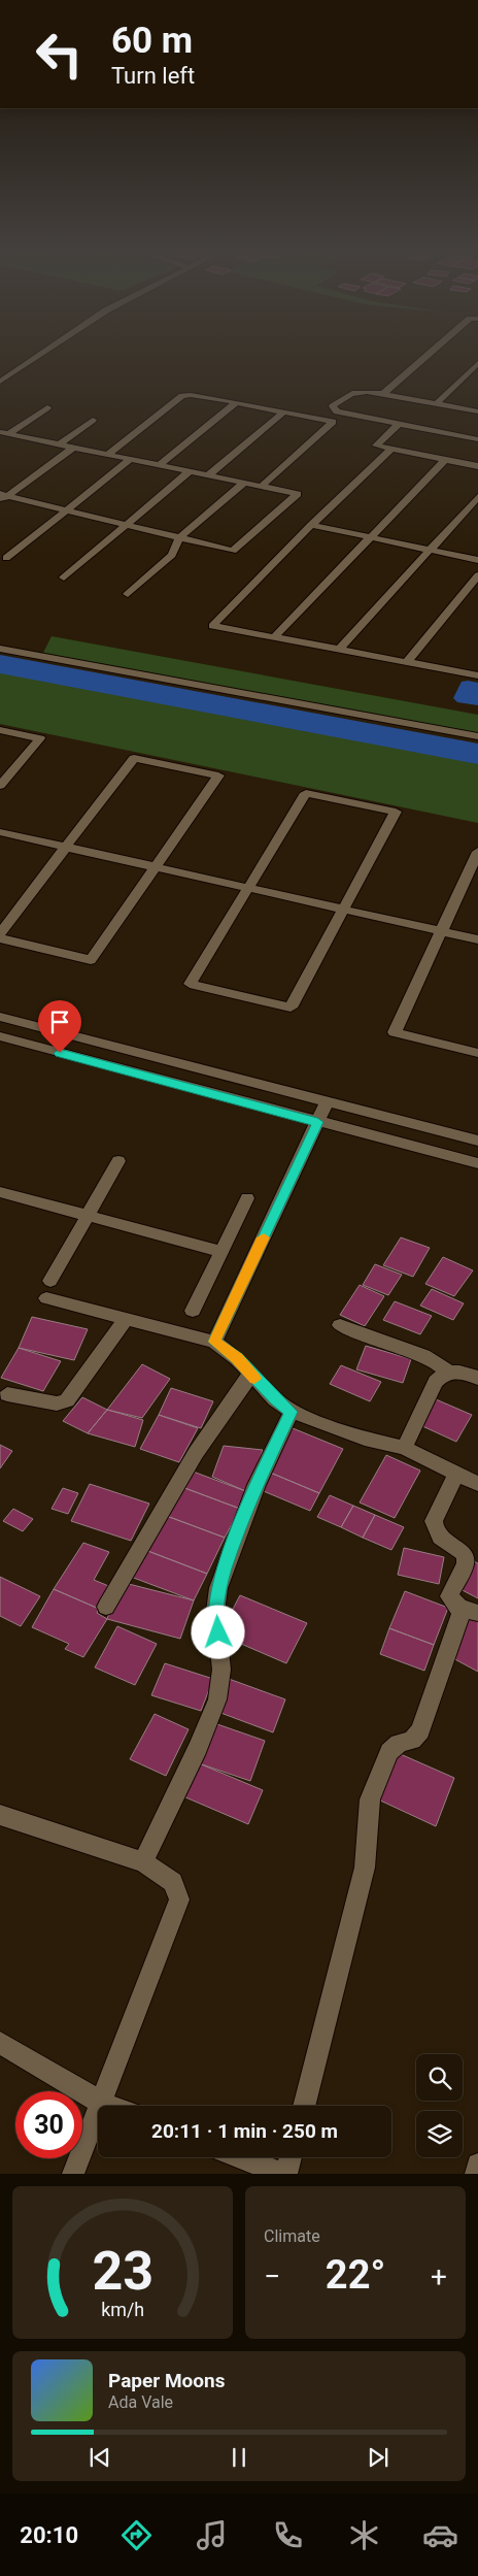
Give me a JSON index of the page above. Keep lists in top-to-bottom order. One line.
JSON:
{"page":{"turn":["60 m","Turn left"],"limit":"30","trip":"20:11 · 1 min · 250 m","tile":"Climate","heat":["−","22°","+"],"song":["Paper Moons","Ada Vale"],"tabs":"20:10","gauge":["23","km/h"]}}
